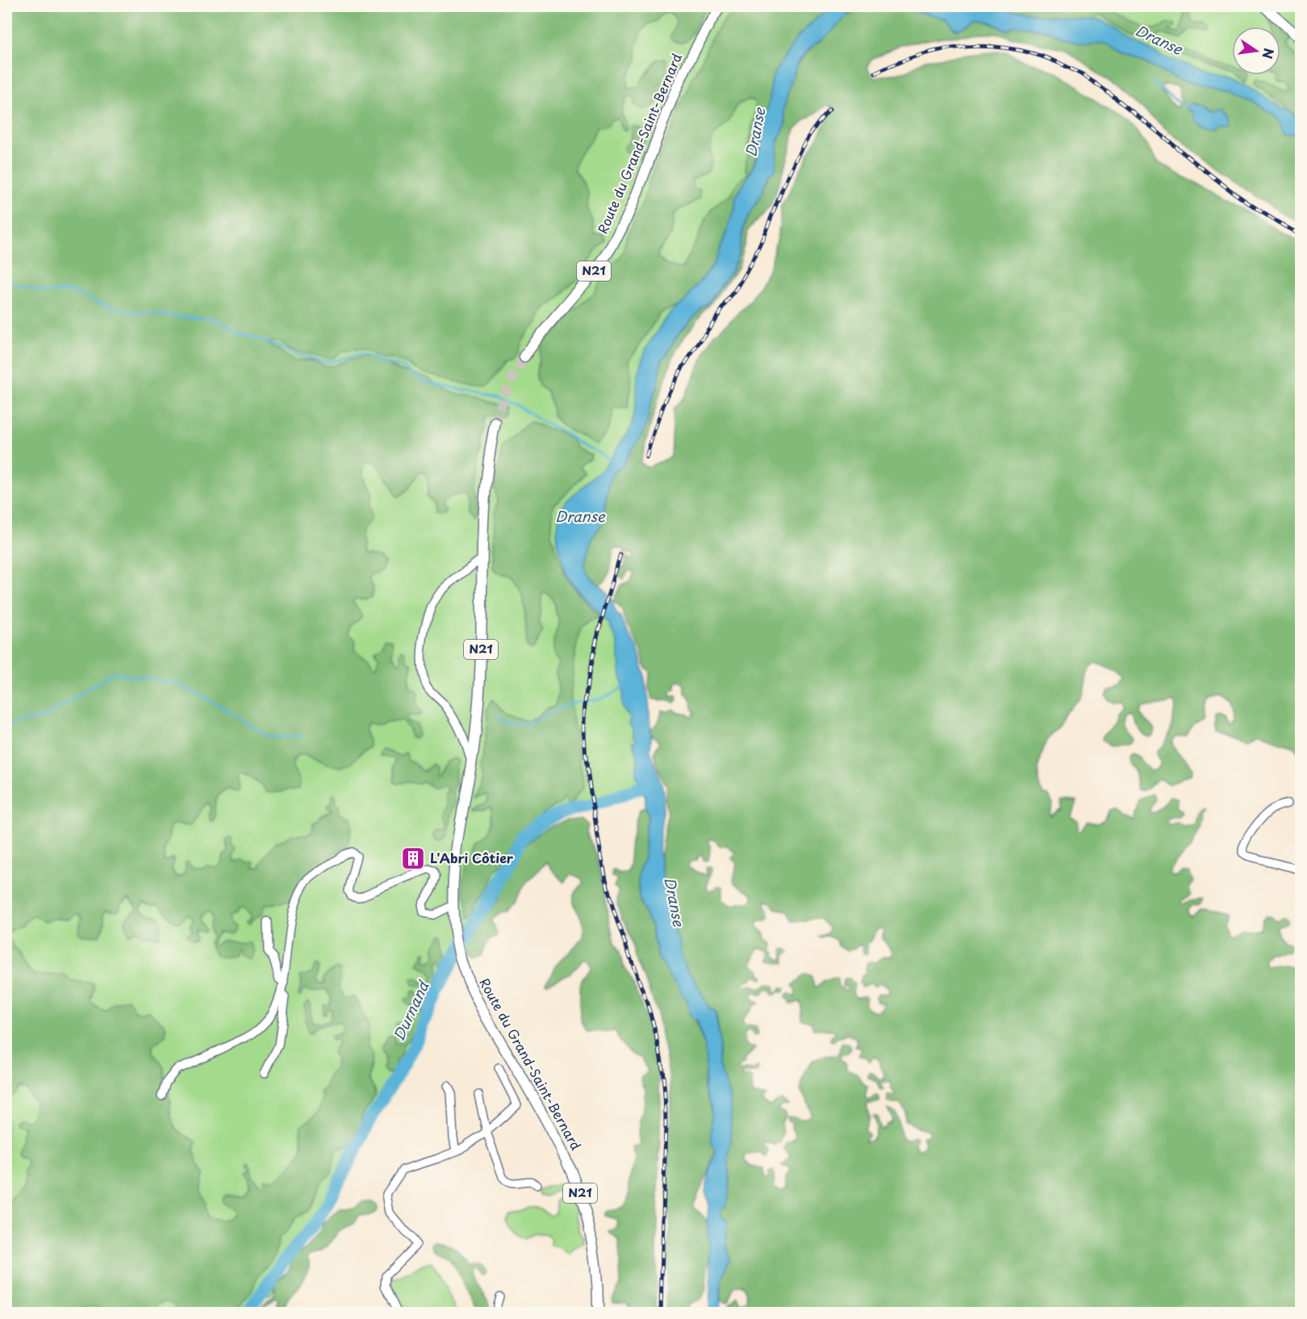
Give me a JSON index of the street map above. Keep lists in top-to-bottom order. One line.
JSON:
{"streets":{"main road":["Route du Grand-Saint-Bernard","N21"]},"water":["Dranse","Durnand"],"places":{"building":["L'Abri Côtier"]},"north":"right"}
